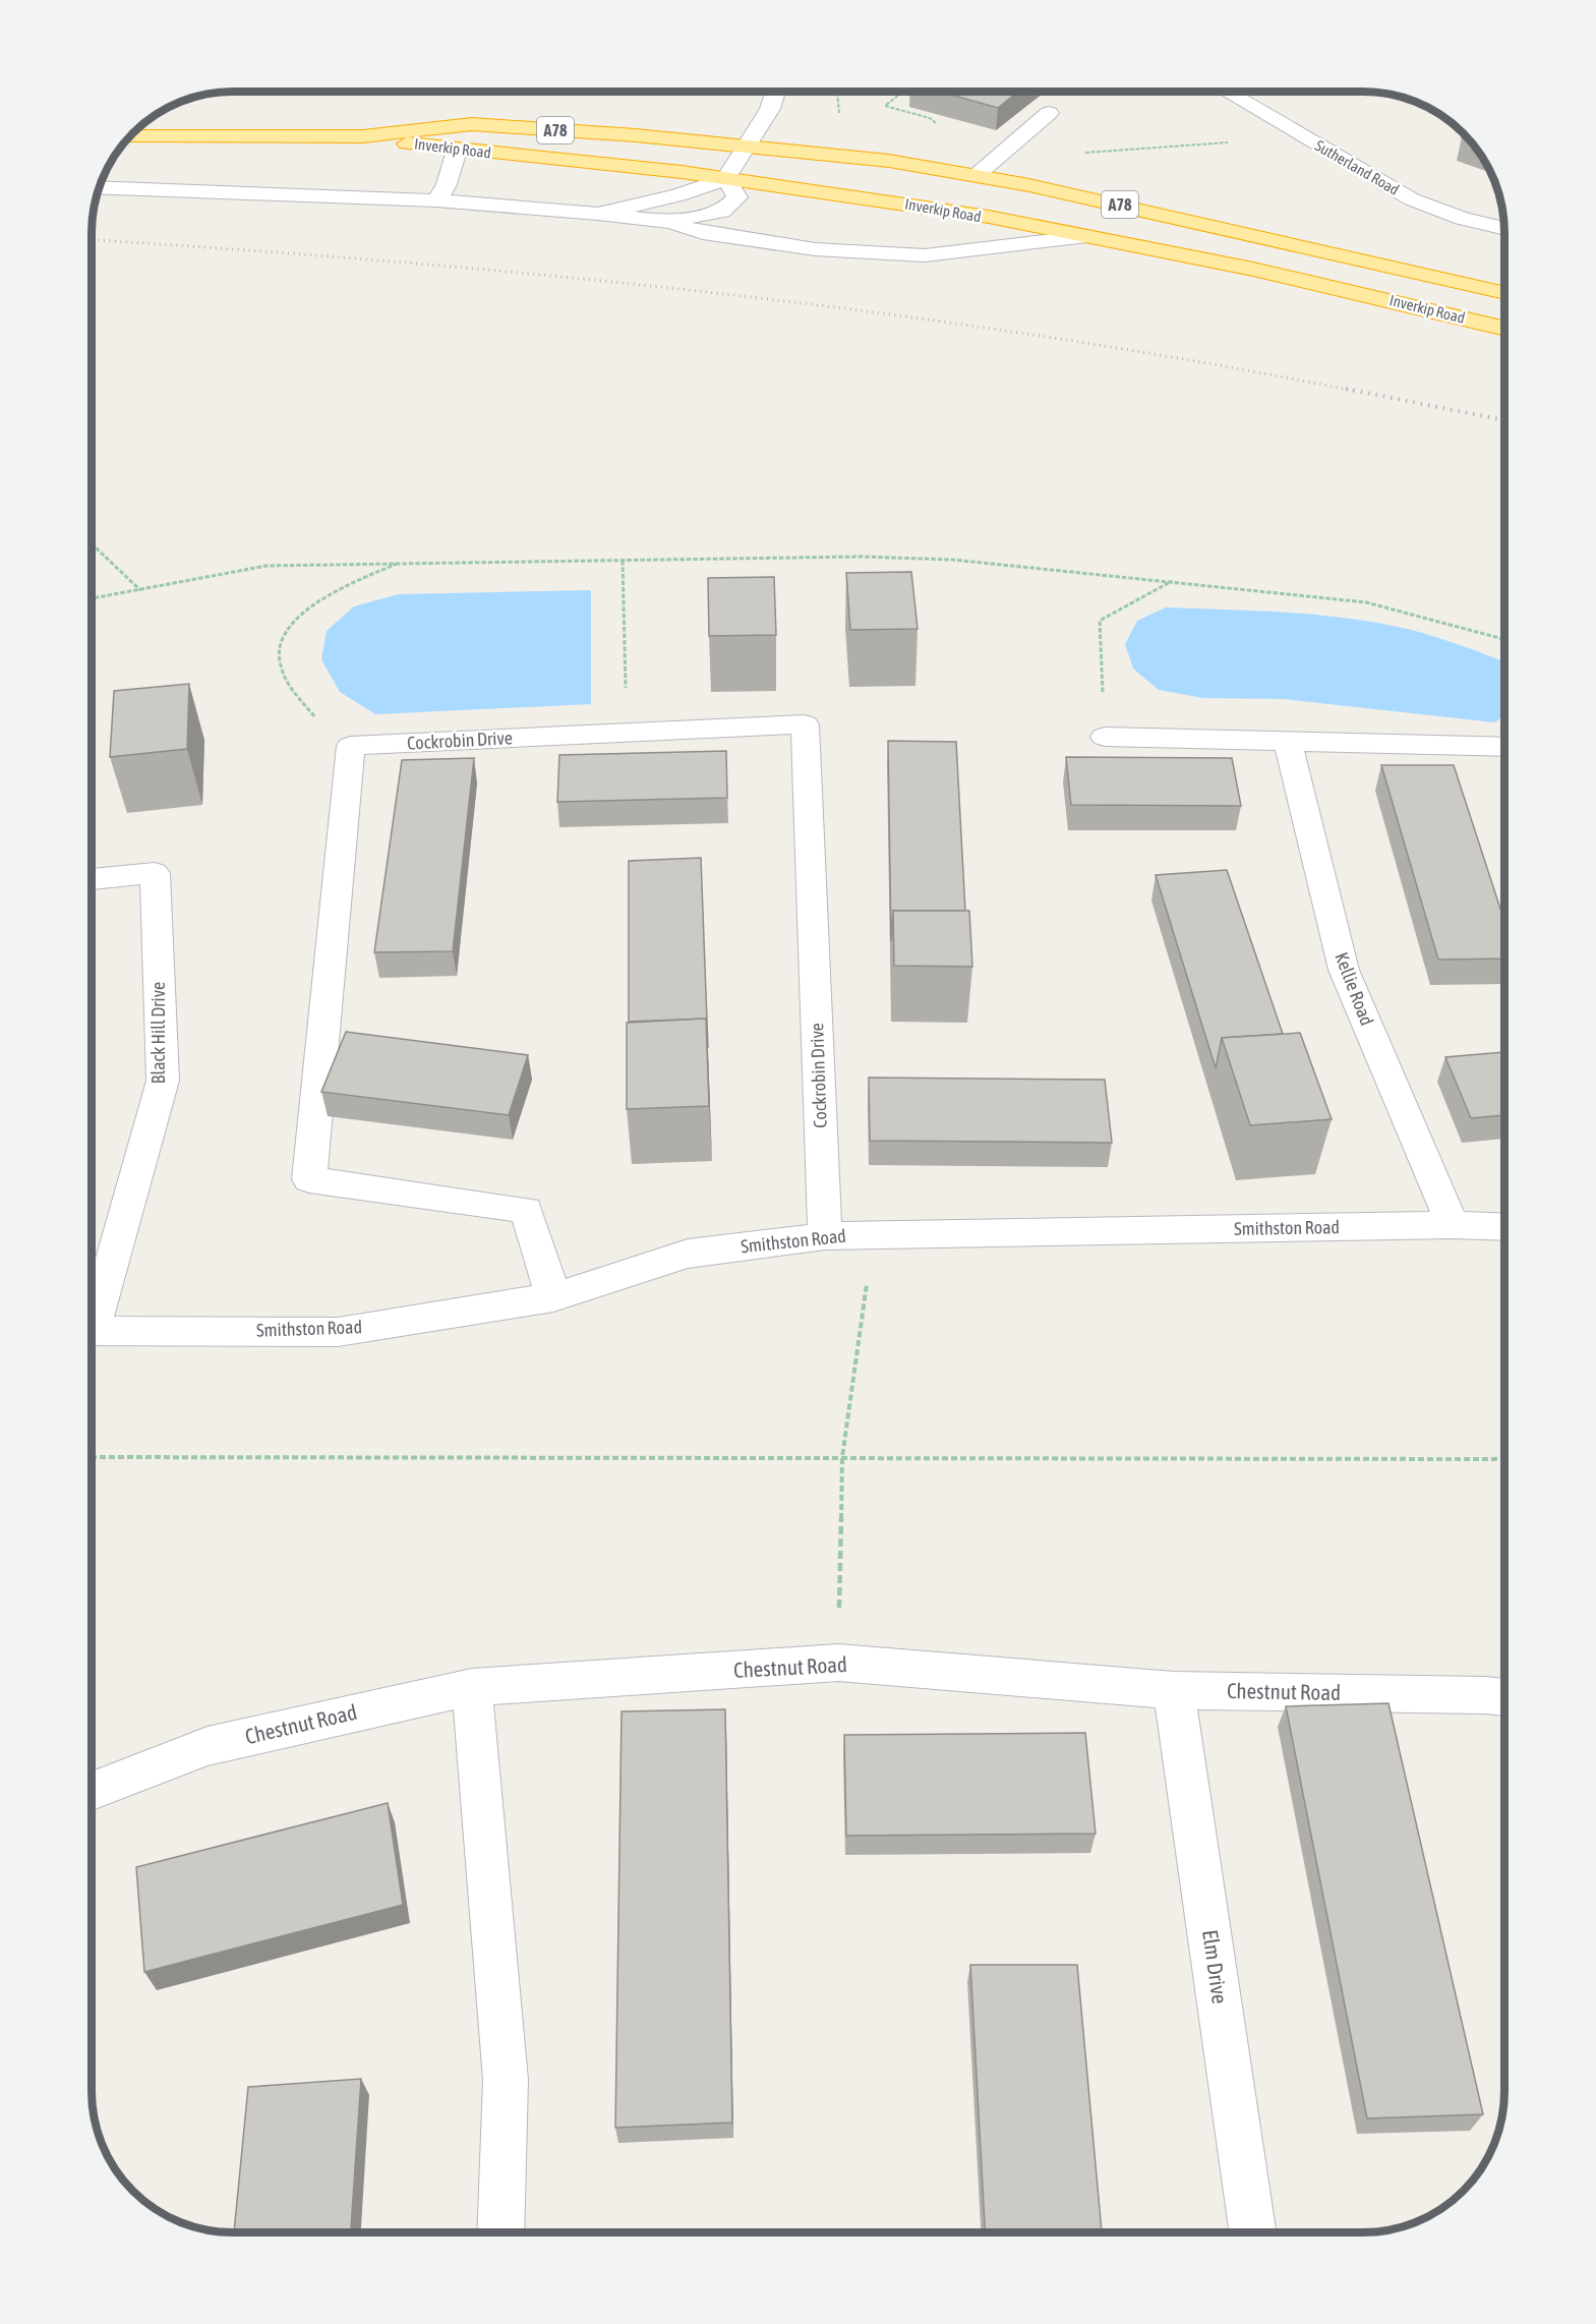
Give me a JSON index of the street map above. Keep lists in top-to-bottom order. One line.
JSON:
{"streets":{"highway":["A78","Inverkip Road"],"street":["Sutherland Road","Cockrobin Drive","Kellie Road","Black Hill Drive","Smithston Road","Chestnut Road","Elm Drive"]},"crossings":[["Cockrobin Drive","Smithston Road"],["Kellie Road","Smithston Road"],["Chestnut Road","Elm Drive"]]}
